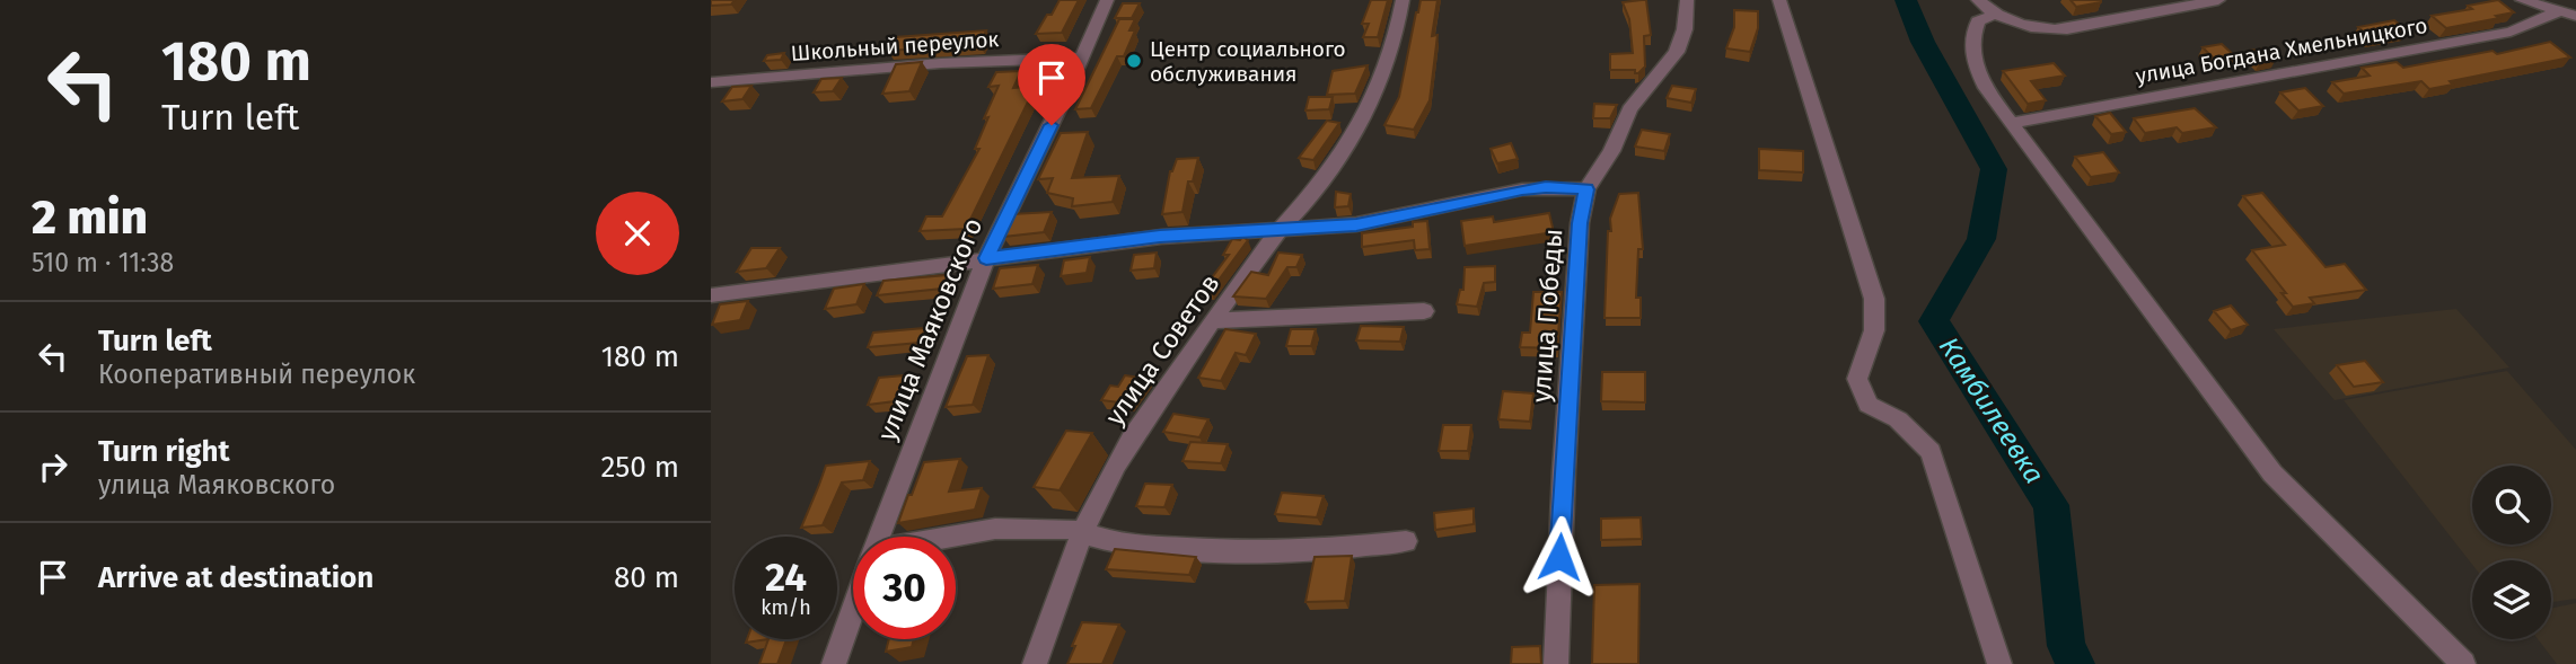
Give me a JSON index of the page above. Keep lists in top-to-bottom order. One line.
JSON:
{"streets":{"street":["Школьный переулок","улица Богдана Хмельницкого","улица Победы","улица Маяковского","улица Советов"]},"crossings":[["Школьный переулок","улица Маяковского"]],"water":["Камбилеевка"],"places":["Центр социального обслуживания"],"page":{"turn":["180 m","Turn left"],"heading":["2 min","510 m · 11:38"],"list":[{"name":"Turn left","note":"Кооперативный переулок","value":"180 m"},{"name":"Turn right","note":"улица Маяковского","value":"250 m"},{"name":"Arrive at destination","value":"80 m"}],"speed":"24 km/h","limit":"30"}}
